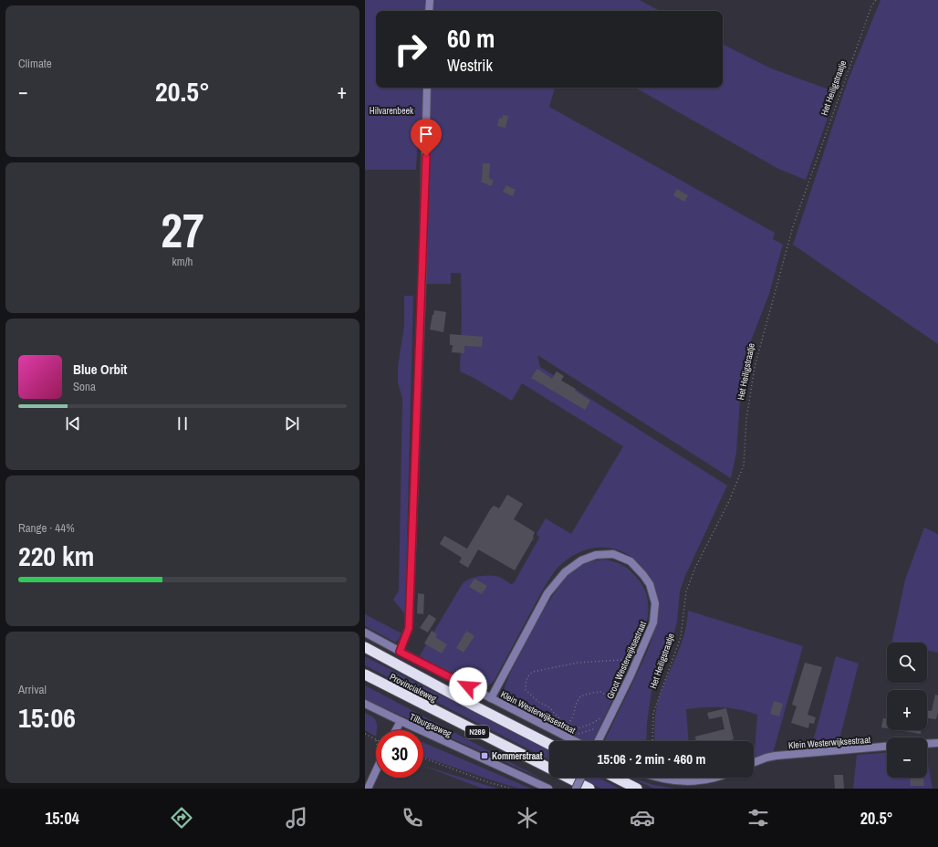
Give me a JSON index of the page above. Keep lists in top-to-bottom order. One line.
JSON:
{"streets":{"highway":["Provincialeweg","N269"],"street":["Groot Westerwijksestraat","Klein Westerwijksestraat","Tilburgseweg"],"path":["Het Heiligstraatje"]},"crossings":[["Groot Westerwijksestraat","Klein Westerwijksestraat"]],"parks":["Hilvarenbeek"],"places":{"transit":["Kommerstraat"]},"page":{"tile":["Climate",["27","km/h"],["Range · 44%","220 km"],["Arrival","15:06"]],"turn":["60 m","Westrik"],"heat":["−","20.5°","+"],"song":["Blue Orbit","Sona"],"map_buttons":["+","−"],"limit":"30","trip":"15:06 · 2 min · 460 m","tabs":["15:04","20.5°"]}}
